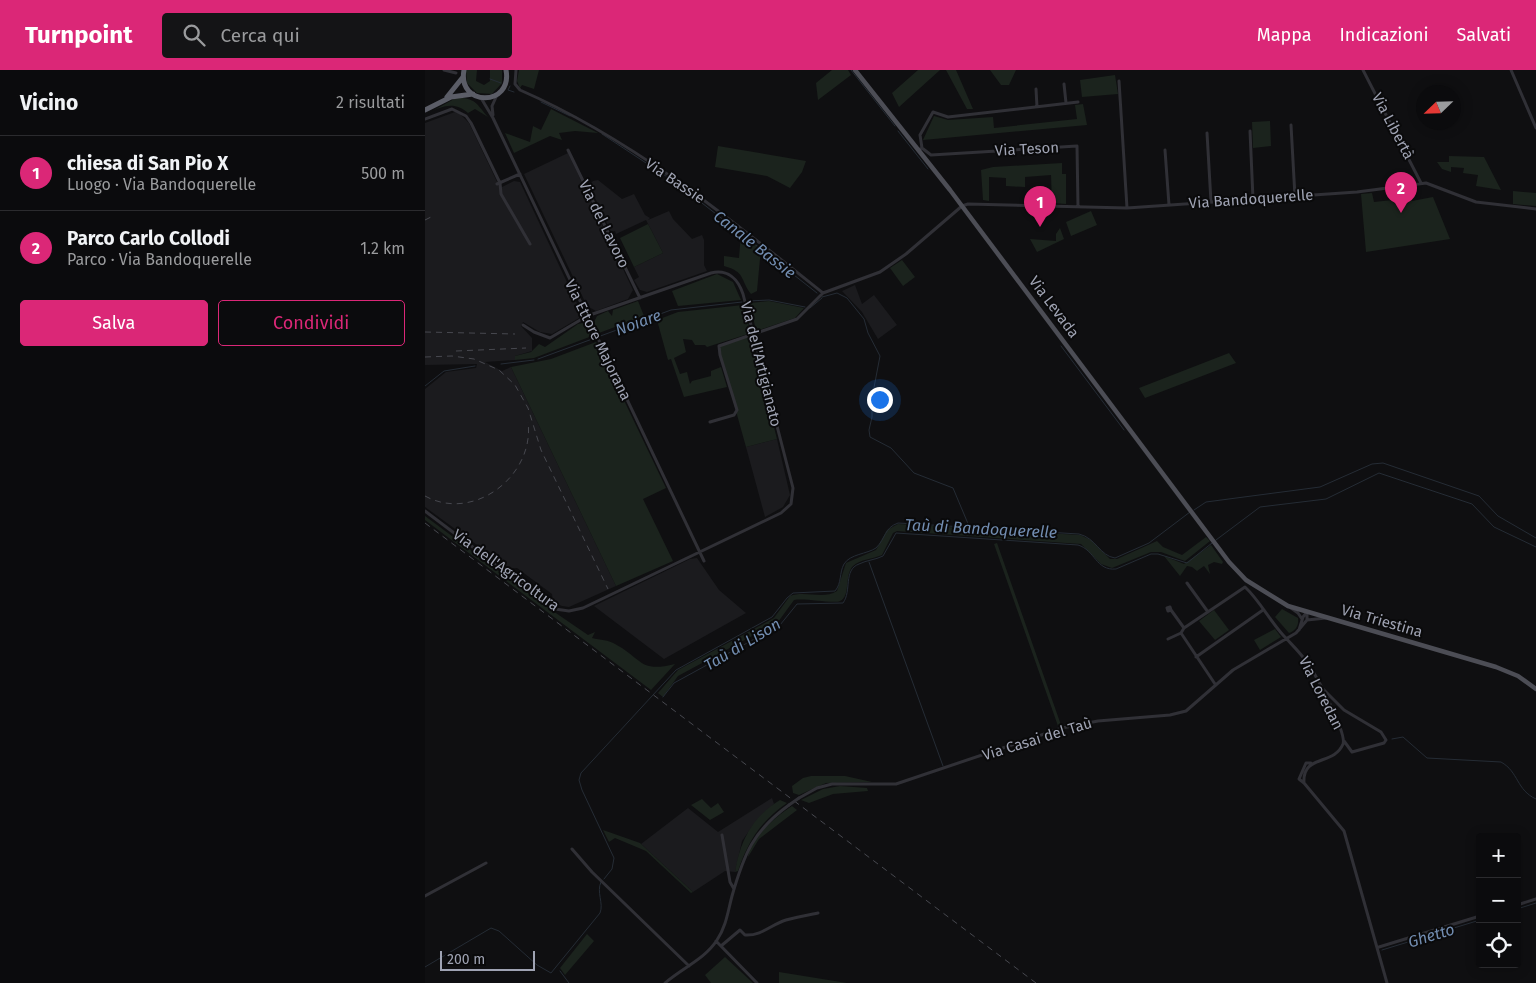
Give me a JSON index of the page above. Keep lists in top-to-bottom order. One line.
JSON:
{"streets":{"main road":["Via Levada","Via Triestina"],"street":["Via Libertà","Via Teson","Via Bassie","Via Bandoquerelle","Via del Lavoro","Via Ettore Majorana","Via dell'Artigianato","Via dell'Agricoltura","Via Loredan","Via Casai del Taù"]},"crossings":[["Via Libertà","Via Bandoquerelle"],["Via Teson","Via Bandoquerelle"],["Via Teson","Via Levada"],["Via Bandoquerelle","Via Levada"],["Via del Lavoro","Via dell'Artigianato"],["Via Levada","Via Triestina"],["Via Ettore Majorana","Via dell'Artigianato"],["Via Ettore Majorana","Via dell'Agricoltura"],["Via dell'Artigianato","Via dell'Agricoltura"],["Via Loredan","Via Casai del Taù"]],"water":["Canale Bassie","Noiare","Taù di Bandoquerelle","Taù di Lison","Ghetto"],"scale_bar":"200 m","north":"bottom left","page":{"header":"Turnpoint","search":"Cerca qui","nav":["Mappa","Indicazioni","Salvati"],"heading":["Vicino","2 risultati"],"list":[{"mark":"1","name":"chiesa di San Pio X","note":"Luogo · Via Bandoquerelle","value":"500 m"},{"mark":"2","name":"Parco Carlo Collodi","note":"Parco · Via Bandoquerelle","value":"1.2 km"}],"pins":["2","1"],"buttons":["Salva","Condividi"],"map_buttons":["+","−"],"scale":"200 m"}}
